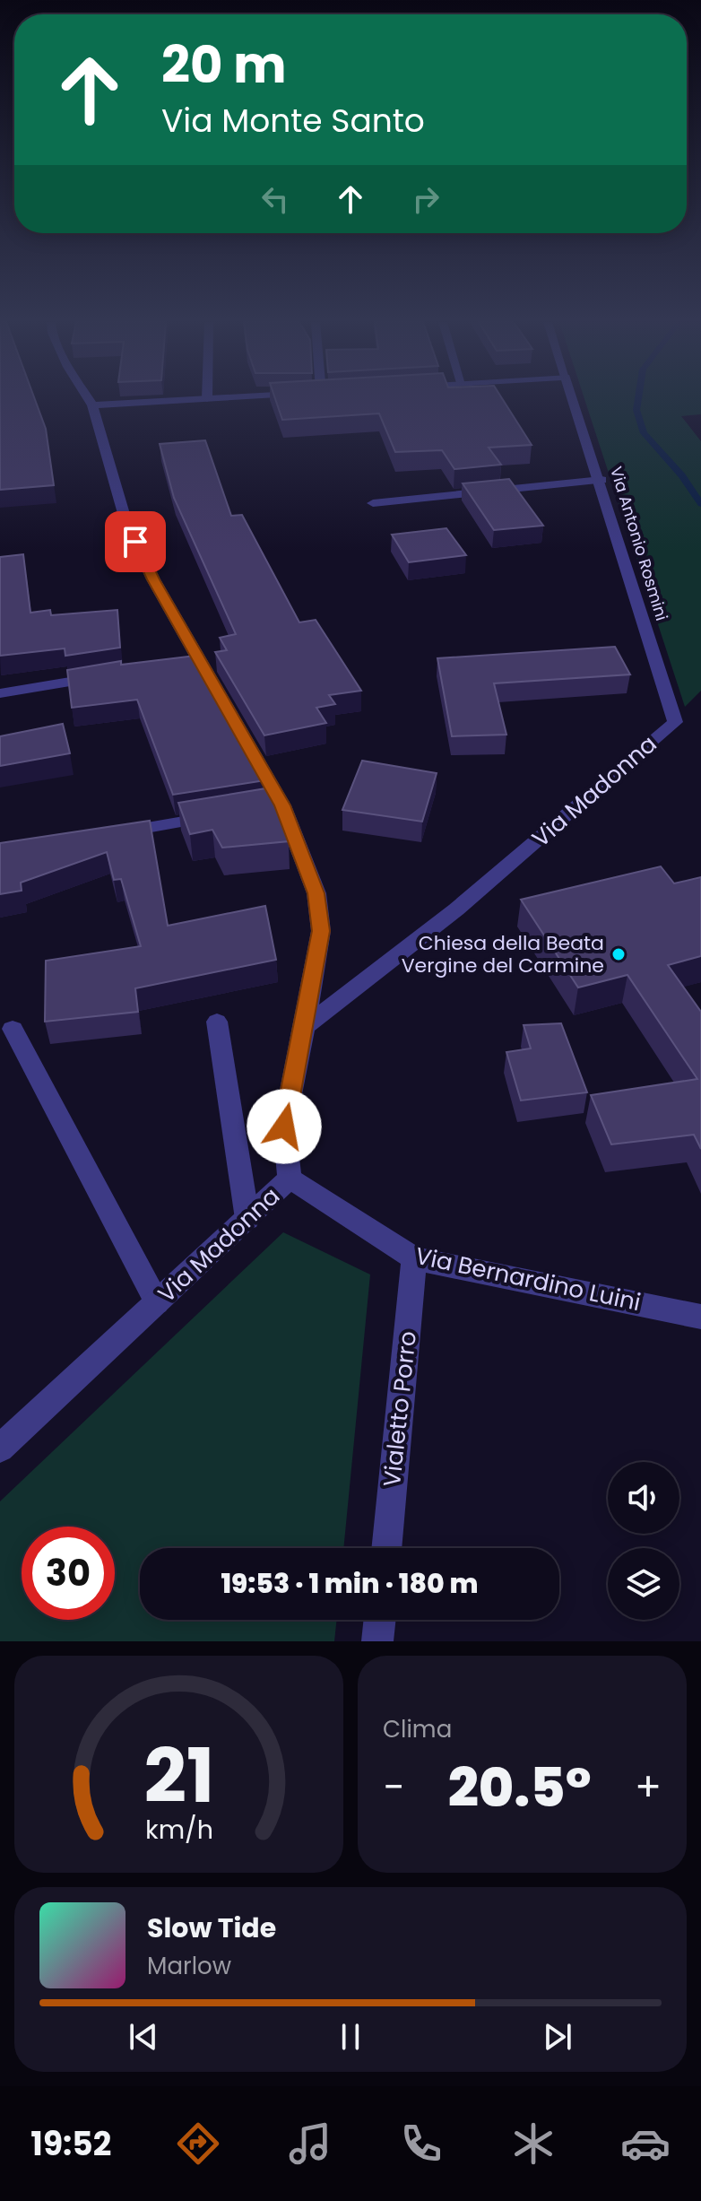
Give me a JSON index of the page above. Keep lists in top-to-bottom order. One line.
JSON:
{"streets":{"street":["Via Antonio Rosmini","Via Madonna","Via Bernardino Luini","Vialetto Porro"]},"crossings":[["Via Antonio Rosmini","Via Madonna"],["Via Madonna","Via Bernardino Luini"],["Via Bernardino Luini","Vialetto Porro"]],"places":["Chiesa della Beata Vergine del Carmine"],"page":{"turn":["20 m","Via Monte Santo"],"limit":"30","trip":"19:53 · 1 min · 180 m","tile":"Clima","heat":["−","20.5°","+"],"song":["Slow Tide","Marlow"],"tabs":"19:52","gauge":["21","km/h"]}}
